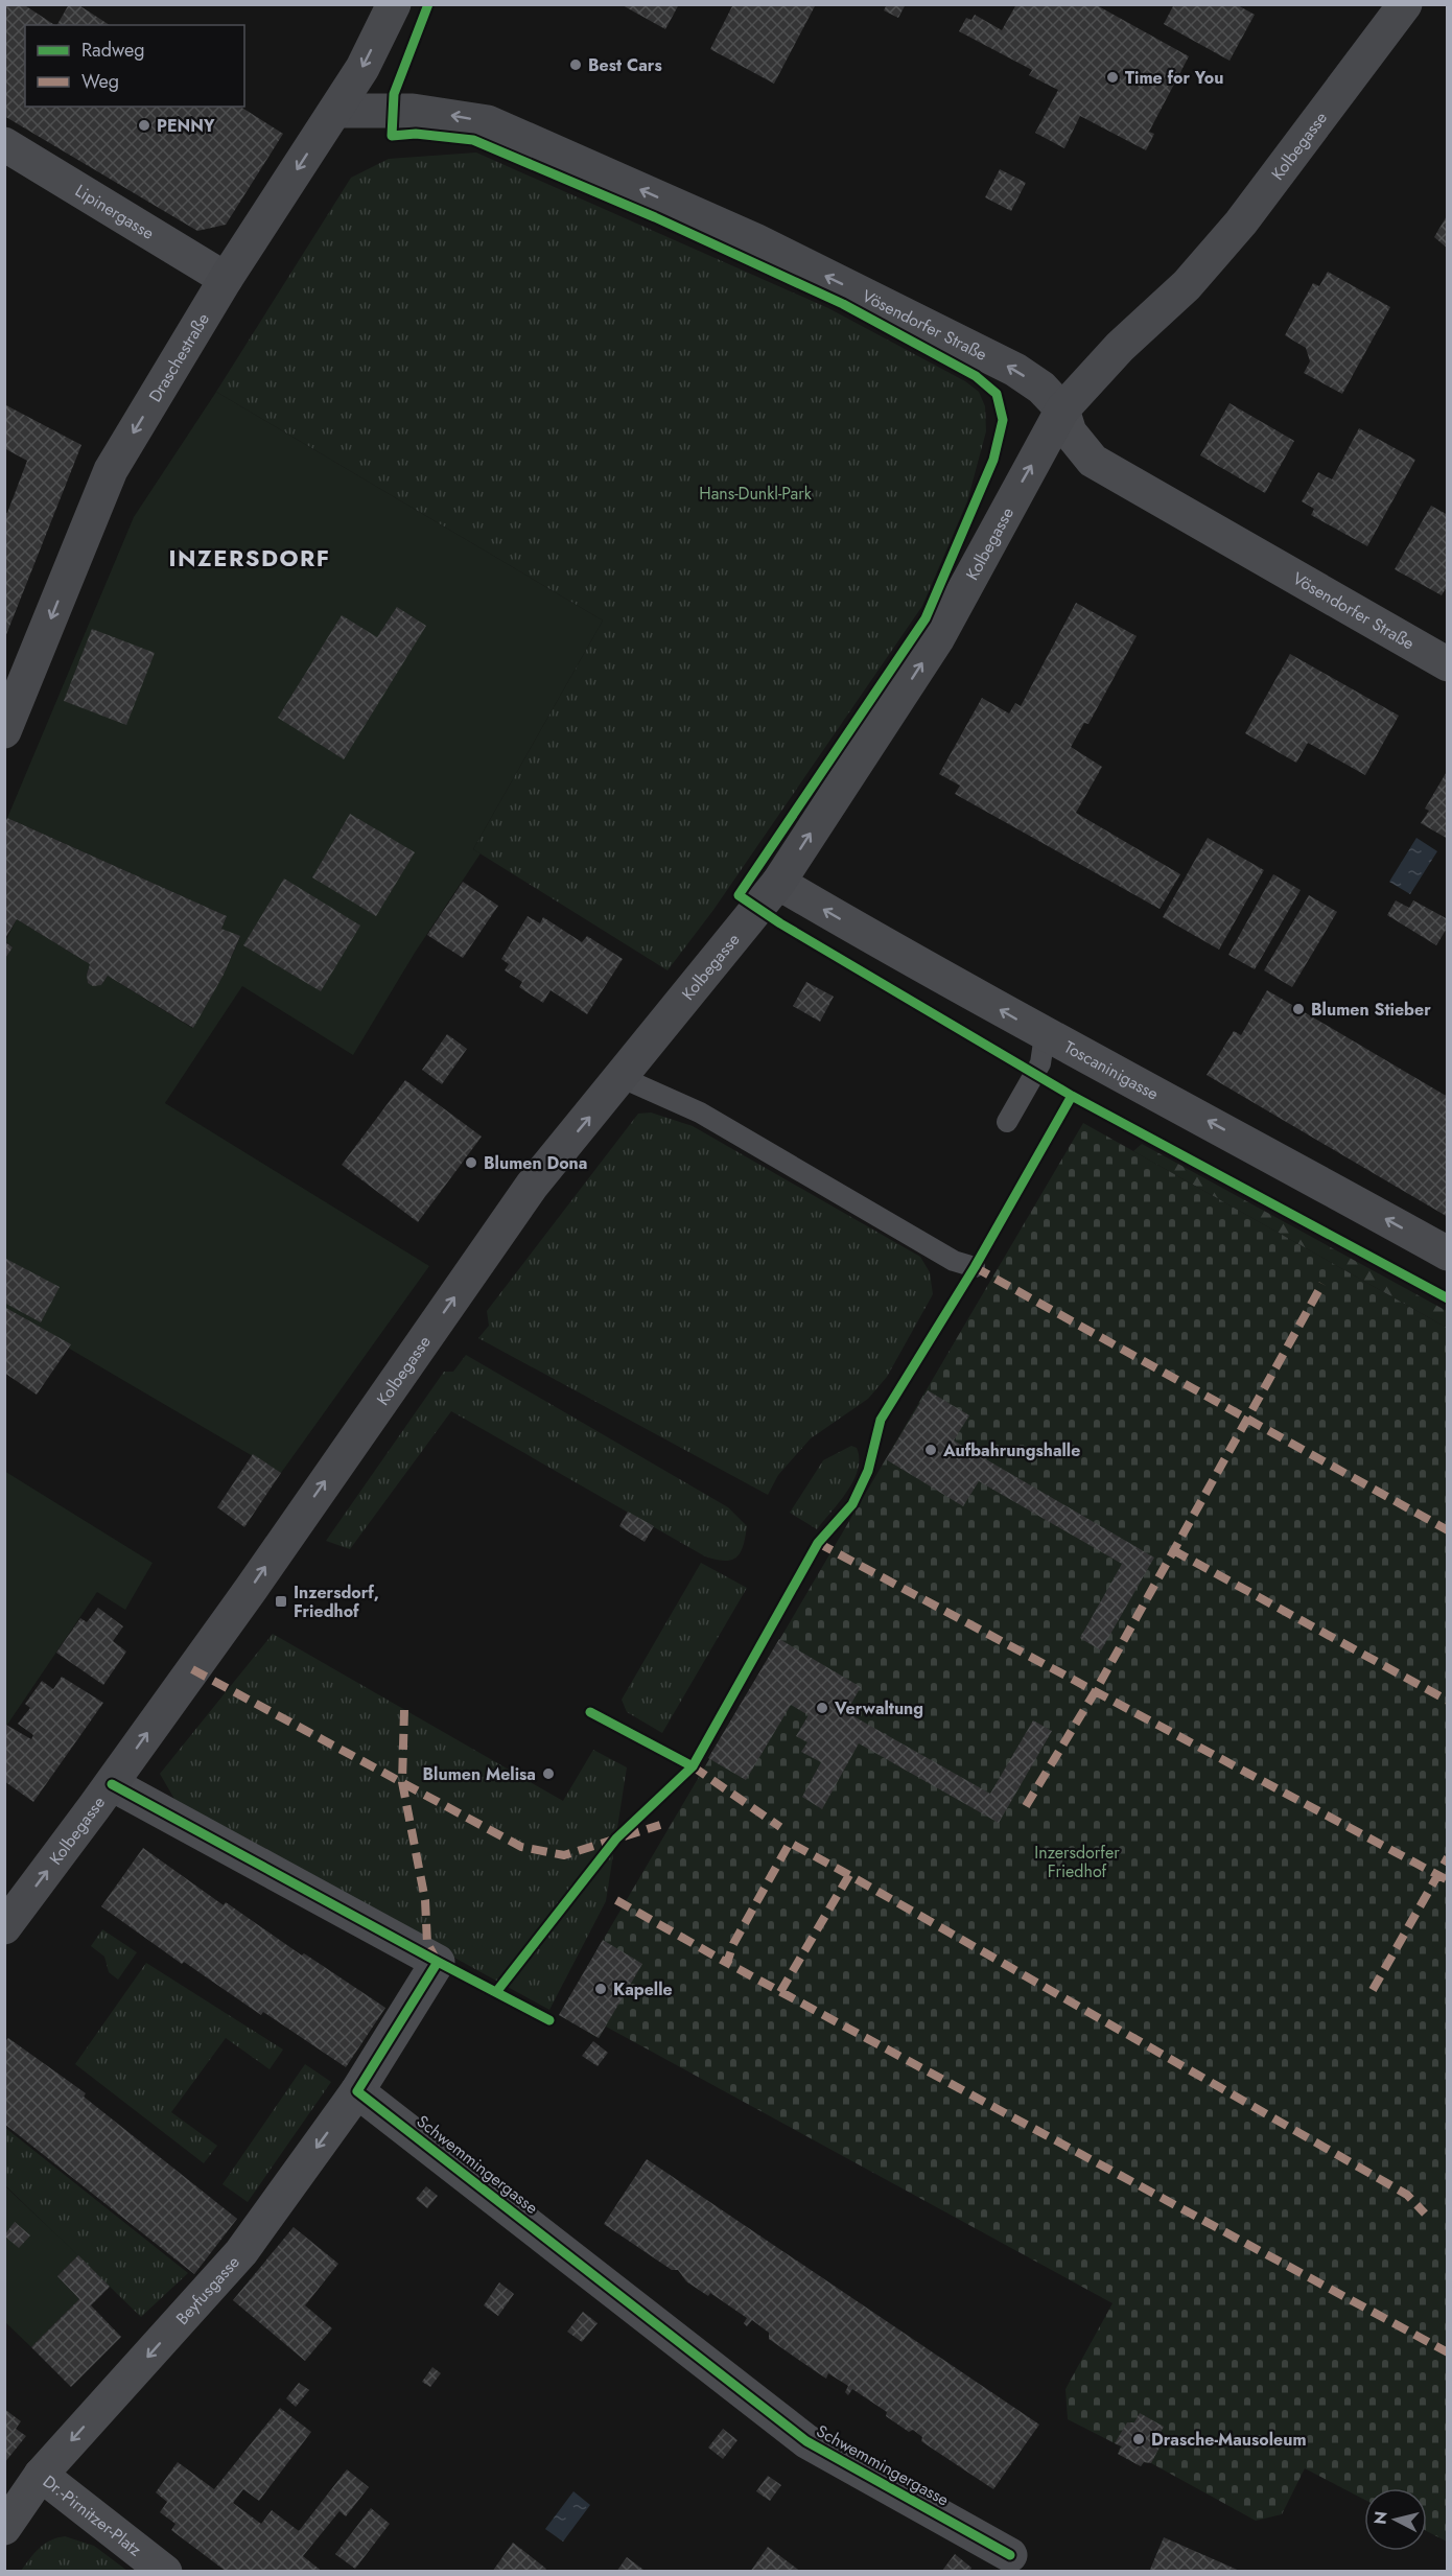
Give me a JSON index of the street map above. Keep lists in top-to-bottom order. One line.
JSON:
{"streets":{"main road":["Kolbegasse","Vösendorfer Straße","Draschestraße"],"street":["Lipinergasse","Toscaninigasse","Schwemmingergasse","Beyfusgasse","Dr.-Pirnitzer-Platz"]},"crossings":[["Kolbegasse","Vösendorfer Straße"],["Kolbegasse","Toscaninigasse"],["Lipinergasse","Draschestraße"],["Vösendorfer Straße","Draschestraße"],["Schwemmingergasse","Beyfusgasse"],["Beyfusgasse","Dr.-Pirnitzer-Platz"]],"one_way":["Kolbegasse","Vösendorfer Straße","Draschestraße","Toscaninigasse","Beyfusgasse"],"districts":["INZERSDORF"],"parks":["Hans-Dunkl-Park","Inzersdorfer Friedhof"],"places":{"other":["Best Cars","Time for You","PENNY","Blumen Stieber","Blumen Dona","Aufbahrungshalle","Verwaltung","Blumen Melisa","Kapelle","Drasche-Mausoleum"],"transit":["Inzersdorf, Friedhof"]},"legend":["Radweg","Weg"],"north":"left"}
